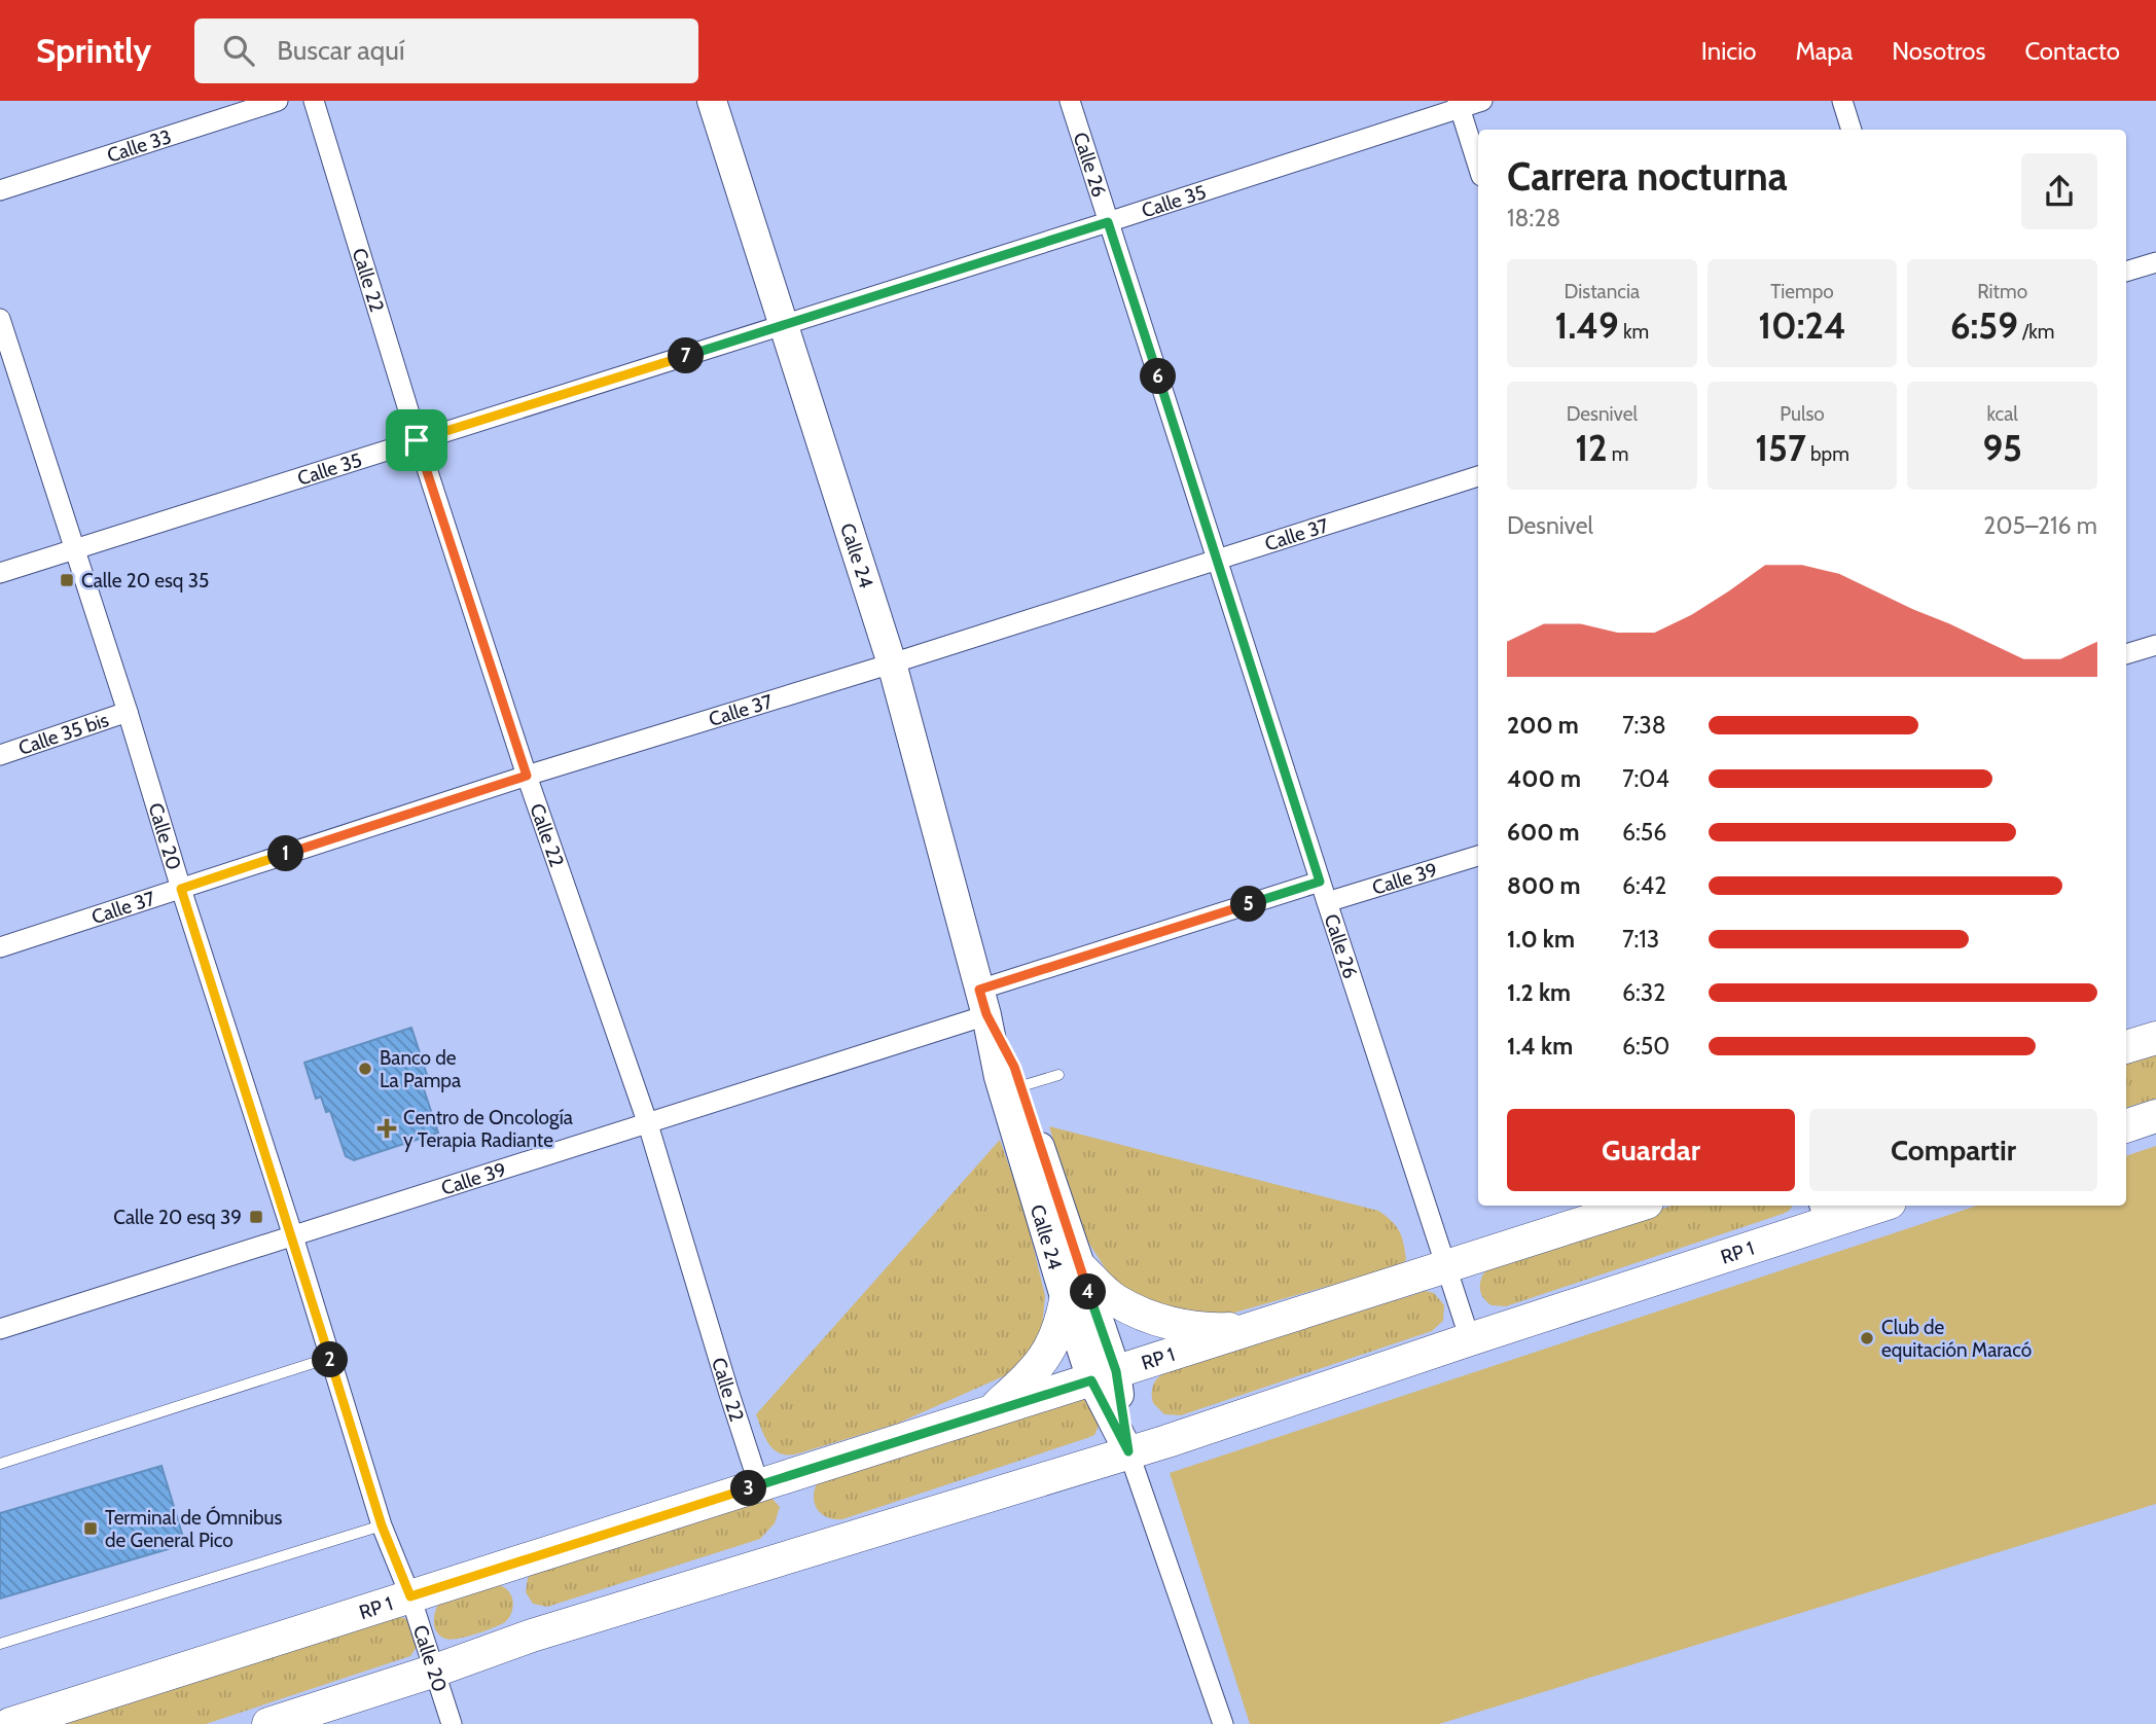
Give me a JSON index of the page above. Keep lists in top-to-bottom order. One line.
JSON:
{"streets":{"main road":["RP 1"],"street":["Calle 33","Calle 26","Calle 35","Calle 22","Calle 37","Calle 24","Calle 35 bis","Calle 20","Calle 39"]},"crossings":[["Calle 26","Calle 35"],["Calle 26","Calle 37"],["Calle 26","Calle 39"],["Calle 26","RP 1"],["Calle 35","Calle 22"],["Calle 35","Calle 24"],["Calle 35","Calle 20"],["Calle 22","Calle 37"],["Calle 22","Calle 39"],["Calle 22","RP 1"],["Calle 37","Calle 24"],["Calle 37","Calle 20"],["Calle 24","Calle 39"],["Calle 24","RP 1"],["Calle 35 bis","Calle 20"],["Calle 20","Calle 39"],["Calle 20","RP 1"]],"places":{"transit":["Calle 20 esq 35","Calle 20 esq 39","Terminal de Ómnibus de General Pico"],"other":["Banco de La Pampa","Club de equitación Maracó"],"health":["Centro de Oncología y Terapia Radiante"]},"page":{"header":"Sprintly","search":"Buscar aquí","nav":["Inicio","Mapa","Nosotros","Contacto"],"heading":["Carrera nocturna","18:28"],"stats":[["Distancia","1.49 km"],["Tiempo","10:24"],["Ritmo","6:59 /km"],["Desnivel","12 m"],["Pulso","157 bpm"],["kcal","95"]],"pins":["7","6","1","5","4","2","3"],"chart":["Desnivel","205–216 m"],"list":[{"name":"200 m","note":"7:38"},{"name":"400 m","note":"7:04"},{"name":"600 m","note":"6:56"},{"name":"800 m","note":"6:42"},{"name":"1.0 km","note":"7:13"},{"name":"1.2 km","note":"6:32"},{"name":"1.4 km","note":"6:50"}],"buttons":["Guardar","Compartir"]}}
